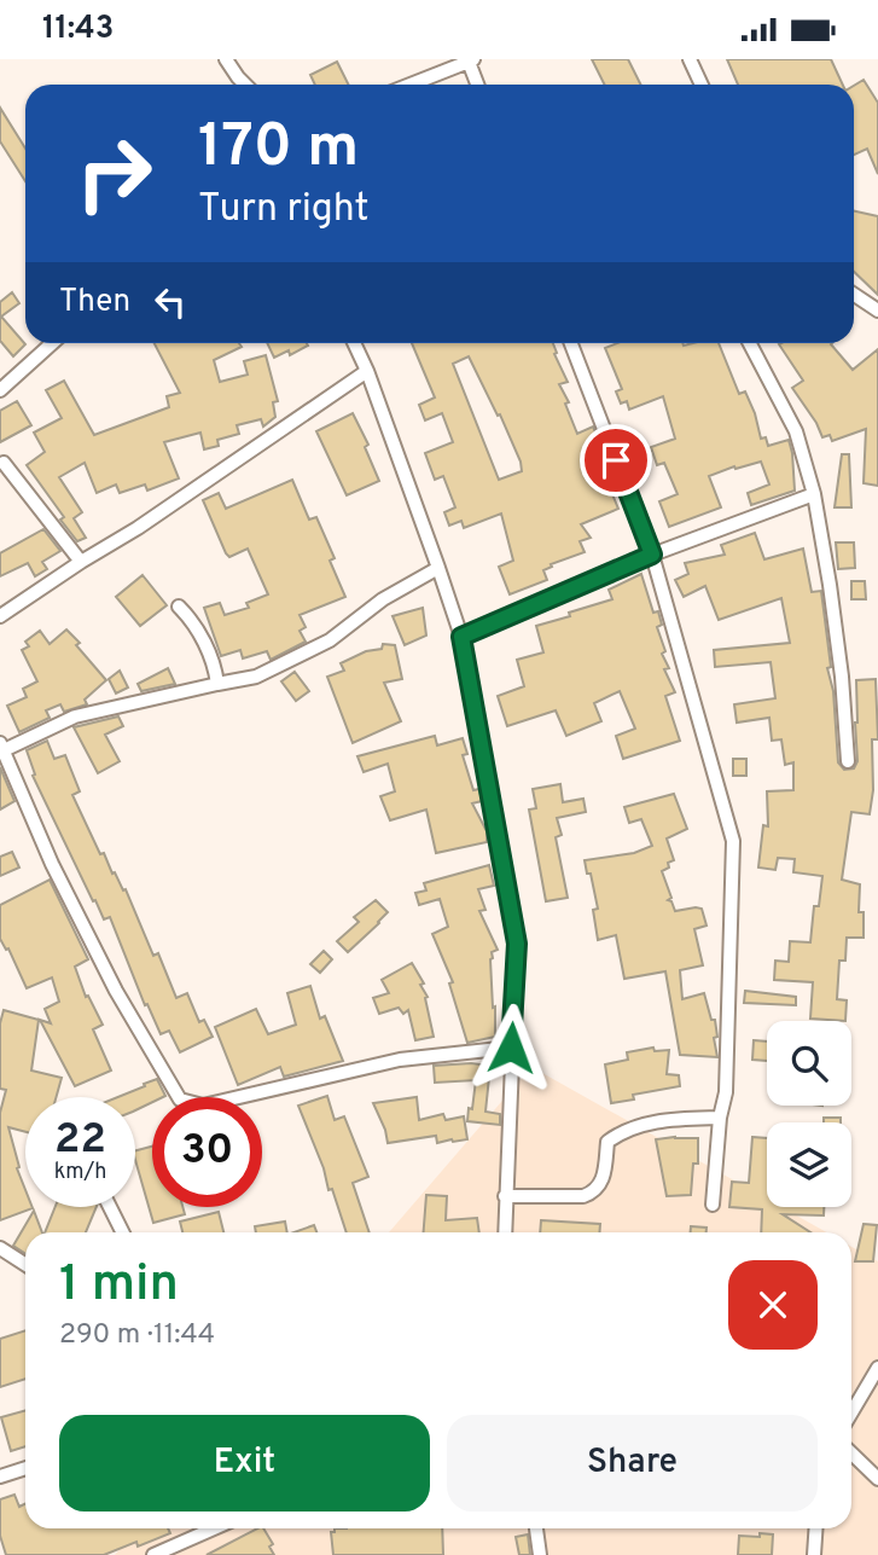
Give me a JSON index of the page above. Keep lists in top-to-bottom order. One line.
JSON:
{"page":{"status":"11:43","turn":["170 m","Turn right"],"then":"Then","speed":"22 km/h","limit":"30","heading":["1 min","290 m · 11:44"],"buttons":["Exit","Share"]}}
